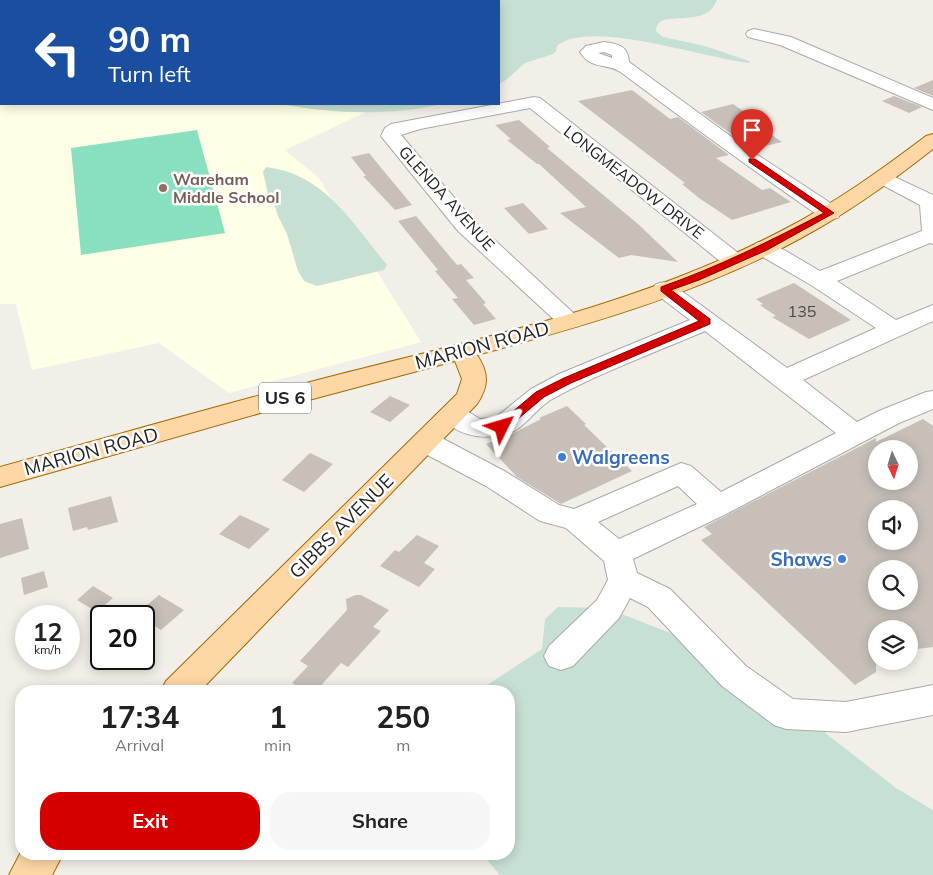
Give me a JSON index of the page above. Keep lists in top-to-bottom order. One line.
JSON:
{"streets":{"main road":["MARION ROAD","US 6","GIBBS AVENUE"],"street":["LONGMEADOW DRIVE","GLENDA AVENUE"]},"crossings":[["LONGMEADOW DRIVE","GLENDA AVENUE"],["LONGMEADOW DRIVE","MARION ROAD"],["GLENDA AVENUE","MARION ROAD"],["MARION ROAD","GIBBS AVENUE"]],"places":["Wareham Middle School","Walgreens","Shaws"],"house_numbers":["135"],"north":"bottom","page":{"turn":["90 m","Turn left"],"speed":"12 km/h","limit":"20","eta":["17:34","Arrival","1","min","250","m"],"buttons":["Exit","Share"]}}
